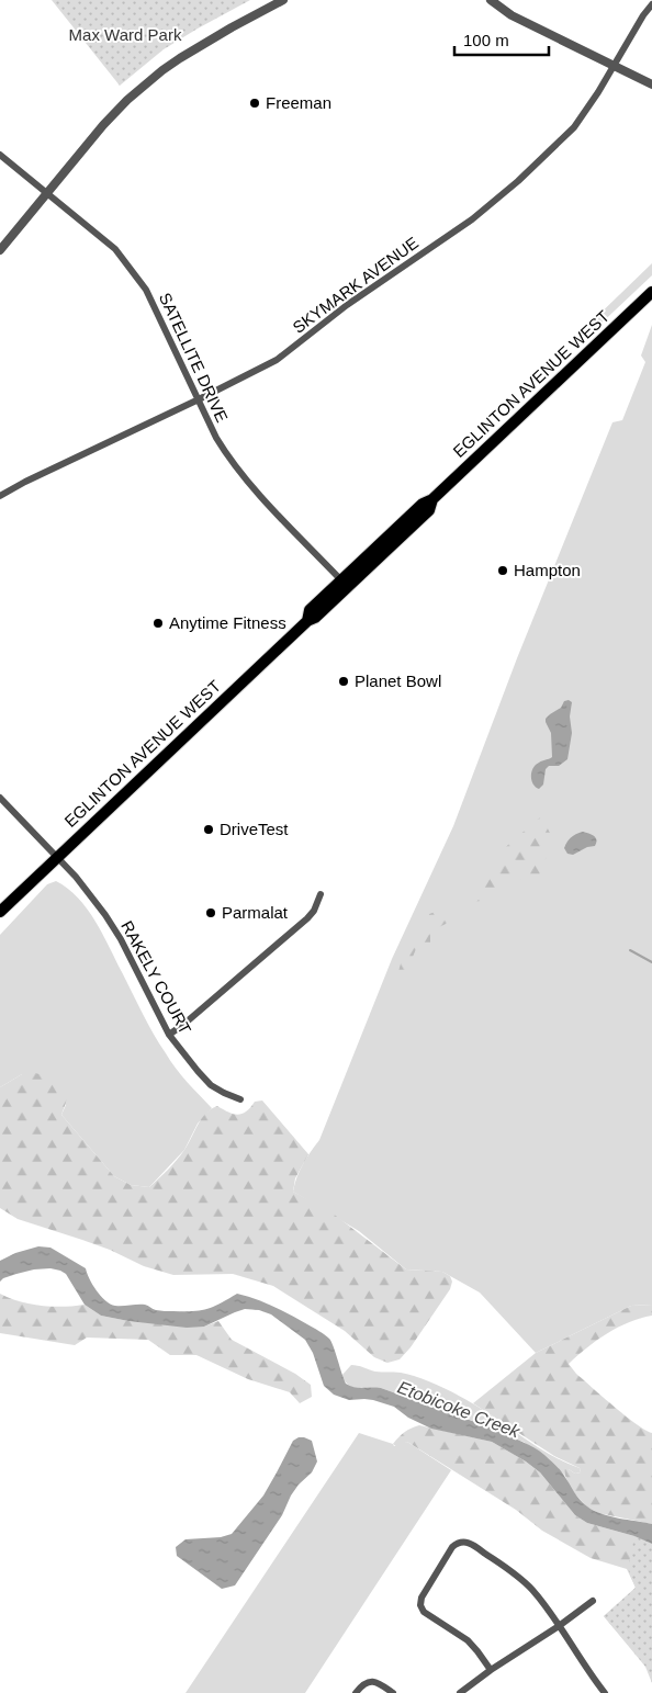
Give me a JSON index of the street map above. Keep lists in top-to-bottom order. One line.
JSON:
{"streets":{"main road":["EGLINTON AVENUE WEST"],"street":["SKYMARK AVENUE","SATELLITE DRIVE","RAKELY COURT"]},"crossings":[["SKYMARK AVENUE","SATELLITE DRIVE"],["SATELLITE DRIVE","EGLINTON AVENUE WEST"],["EGLINTON AVENUE WEST","RAKELY COURT"]],"water":["Etobicoke Creek"],"parks":["Max Ward Park"],"places":["Freeman","Hampton","Anytime Fitness","Planet Bowl","DriveTest","Parmalat"],"scale_bar":"100 m"}
